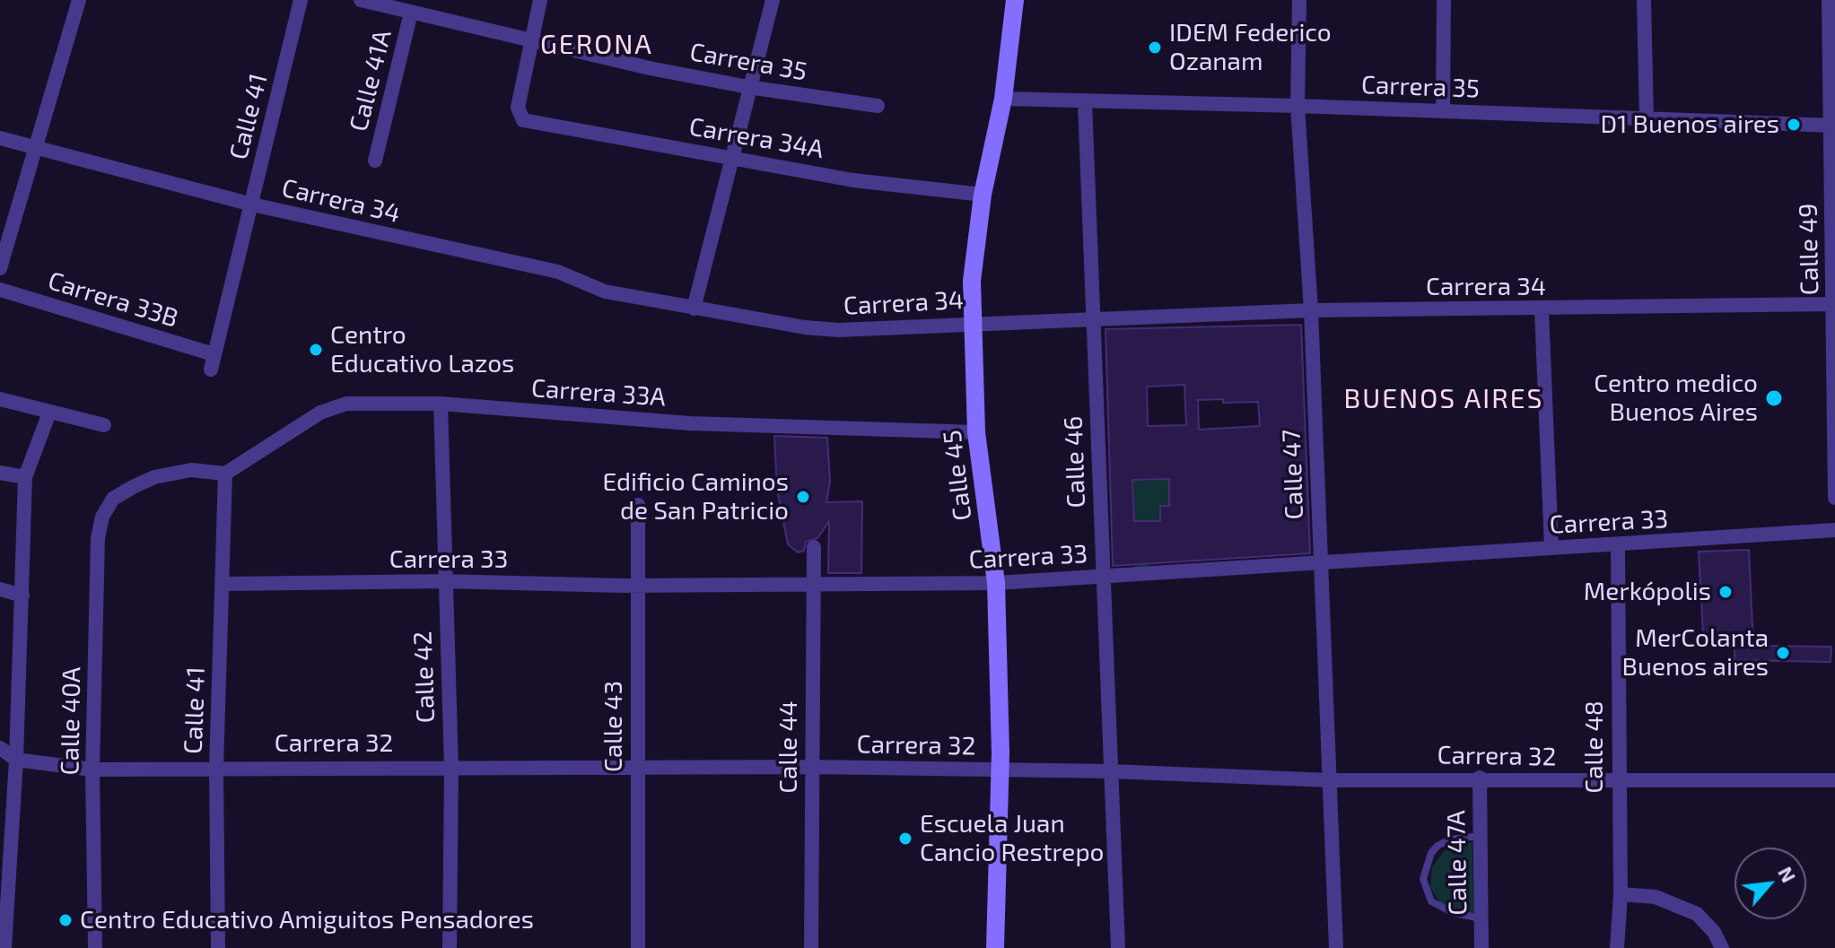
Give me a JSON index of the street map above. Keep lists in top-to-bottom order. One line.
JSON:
{"streets":{"main road":["Calle 45"],"street":["Carrera 35","Calle 41A","Calle 41","Carrera 34A","Carrera 34","Calle 49","Carrera 33B","Carrera 33A","Calle 46","Calle 47","Carrera 33","Calle 42","Calle 40A","Calle 43","Carrera 32","Calle 44","Calle 48","Calle 47A"]},"crossings":[["Carrera 35","Calle 41A"],["Carrera 35","Carrera 34A"],["Carrera 35","Calle 49"],["Carrera 35","Calle 46"],["Carrera 35","Calle 47"],["Carrera 35","Calle 45"],["Calle 41","Carrera 34"],["Calle 41","Carrera 33B"],["Calle 41","Carrera 33A"],["Calle 41","Carrera 33"],["Calle 41","Calle 40A"],["Calle 41","Carrera 32"],["Carrera 34A","Calle 45"],["Carrera 34","Calle 49"],["Carrera 34","Calle 46"],["Carrera 34","Calle 47"],["Carrera 34","Calle 45"],["Carrera 33A","Calle 45"],["Carrera 33A","Calle 42"],["Carrera 33A","Calle 40A"],["Calle 46","Carrera 33"],["Calle 46","Carrera 32"],["Calle 47","Carrera 33"],["Calle 47","Carrera 32"],["Calle 45","Carrera 33"],["Calle 45","Carrera 32"],["Carrera 33","Calle 42"],["Carrera 33","Calle 43"],["Carrera 33","Calle 44"],["Carrera 33","Calle 48"],["Calle 42","Carrera 32"],["Calle 40A","Carrera 32"],["Calle 43","Carrera 32"],["Carrera 32","Calle 44"],["Carrera 32","Calle 48"],["Carrera 32","Calle 47A"]],"districts":["GERONA","BUENOS AIRES"],"places":["IDEM Federico Ozanam","D1 Buenos aires","Centro Educativo Lazos","Centro medico Buenos Aires","Edificio Caminos de San Patricio","Merkópolis","MerColanta Buenos aires","Escuela Juan Cancio Restrepo","Centro Educativo Amiguitos Pensadores"],"north":"top right"}
